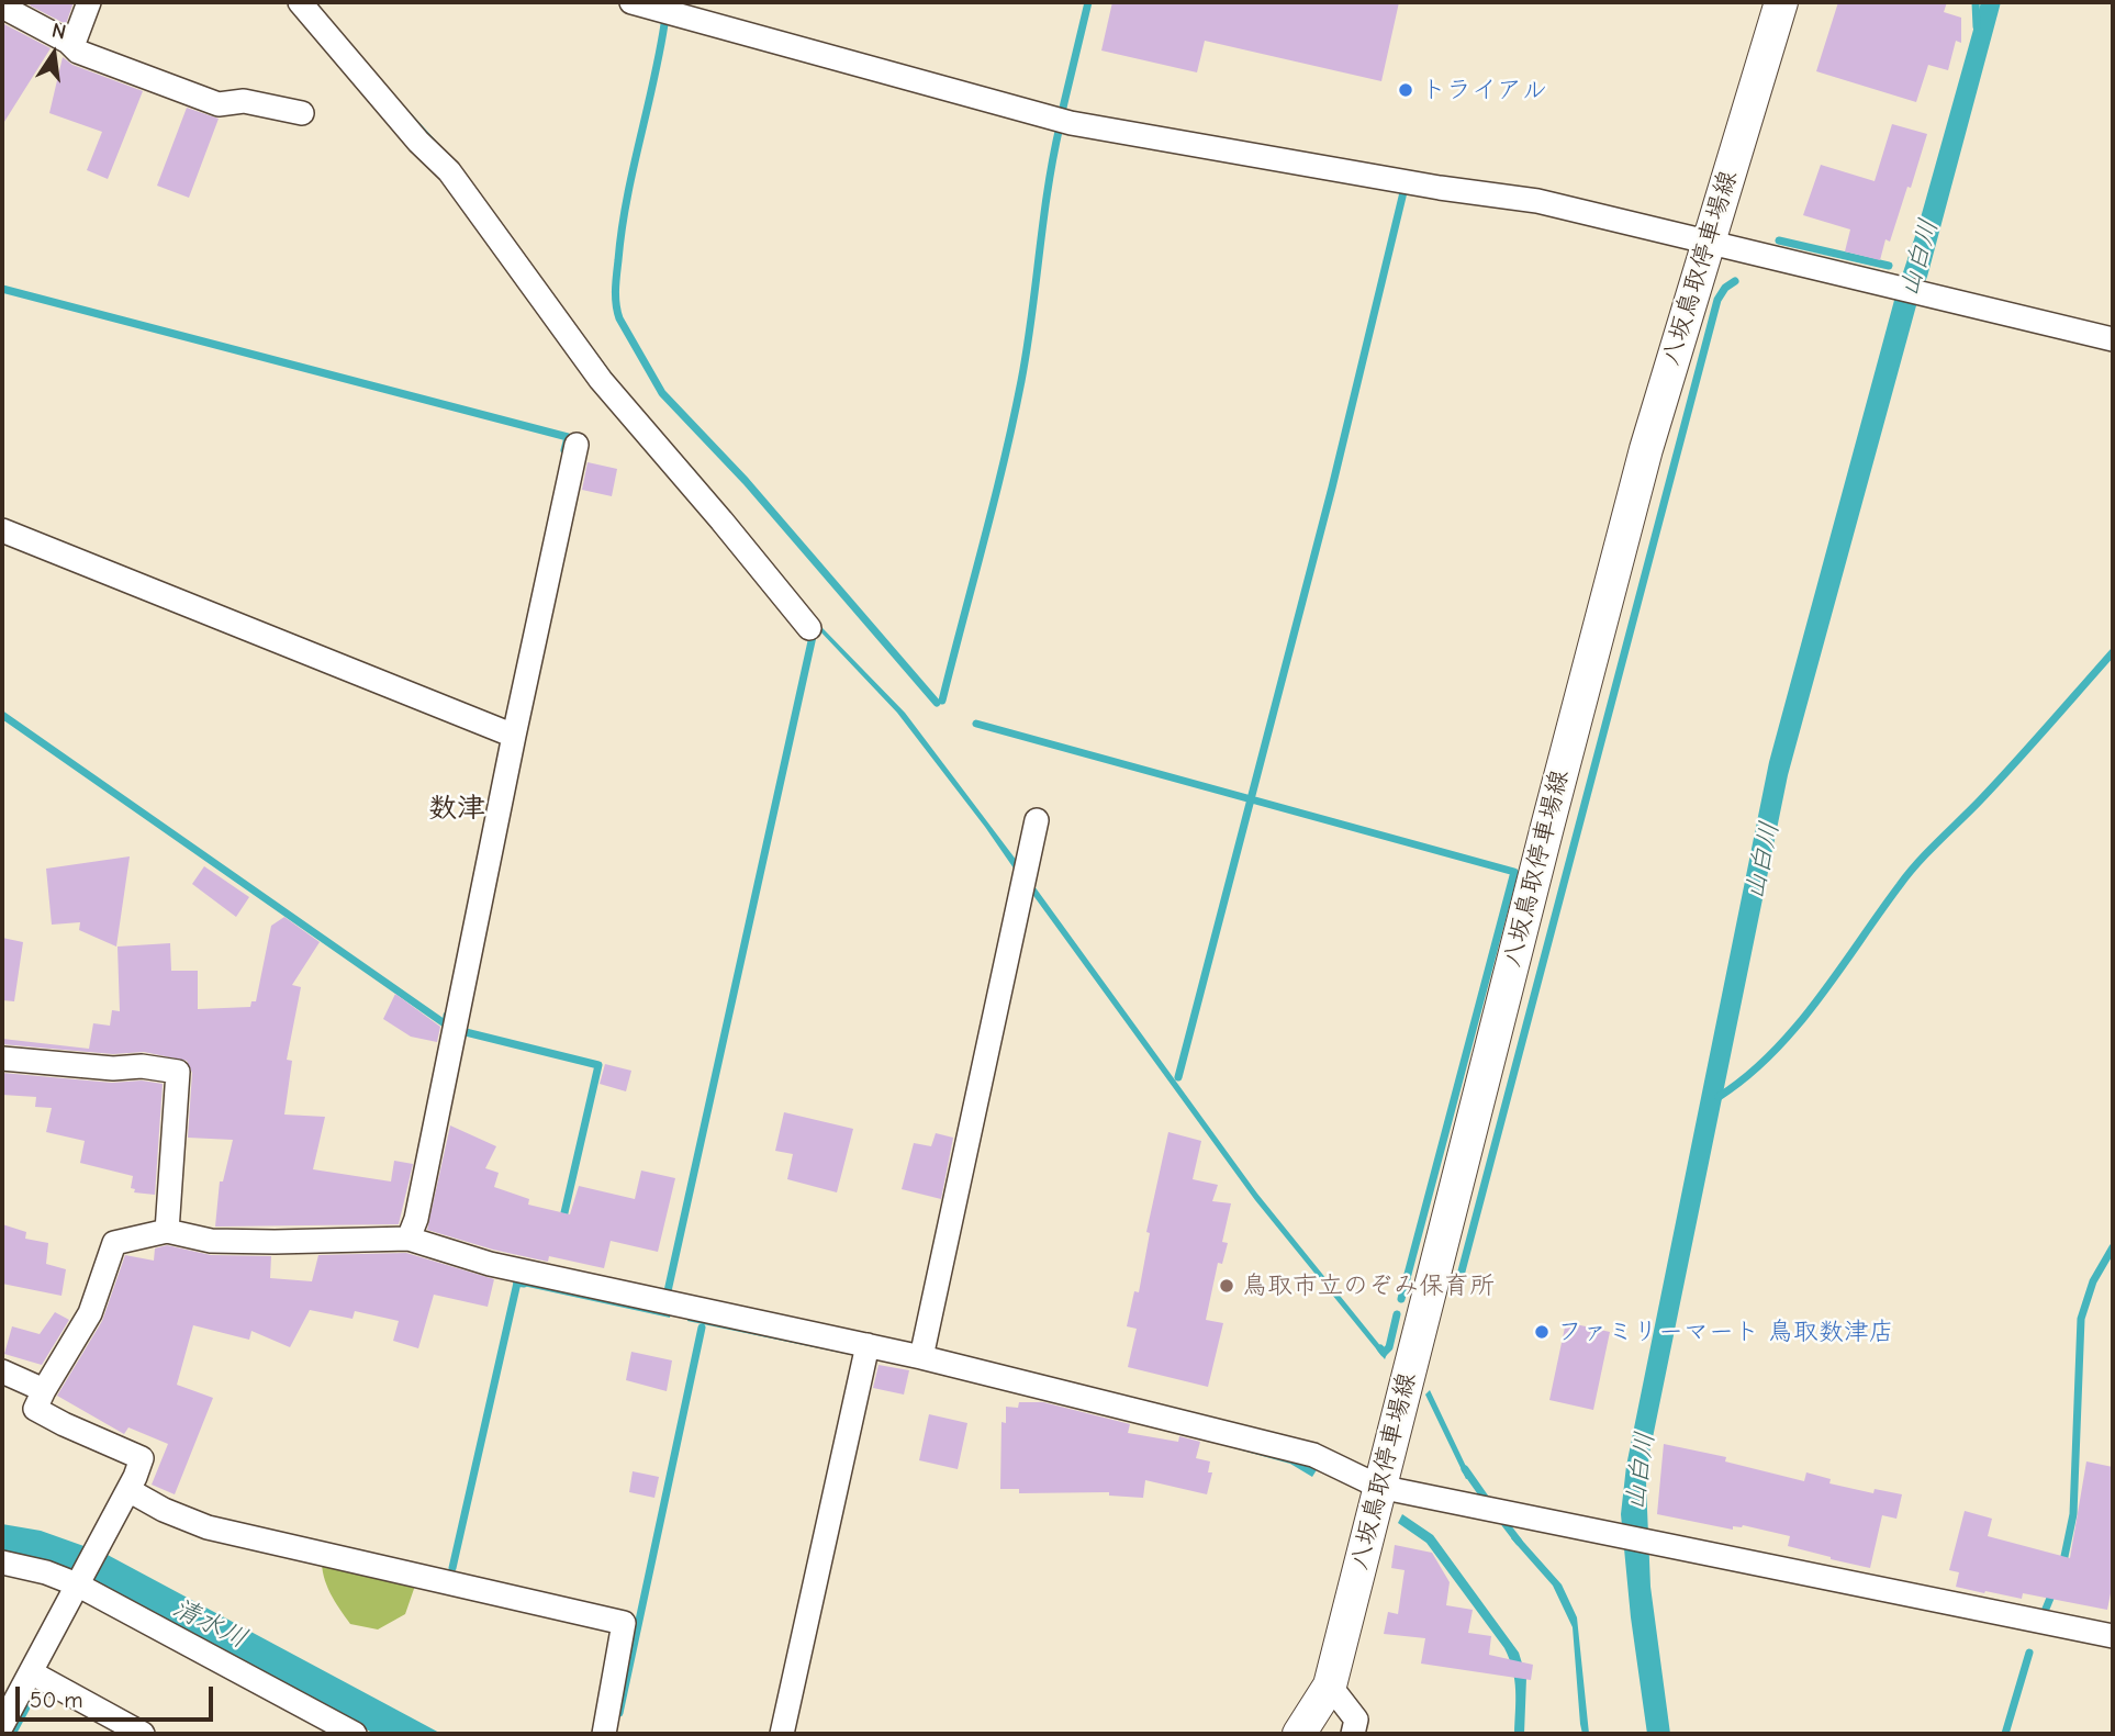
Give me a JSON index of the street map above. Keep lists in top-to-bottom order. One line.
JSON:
{"streets":{"main road":["八坂鳥取停車場線"]},"districts":["数津"],"water":["山白川","清水川"],"places":["トライアル","鳥取市立のぞみ保育所","ファミリーマート 鳥取数津店"],"scale_bar":"50 m","north":"top"}
